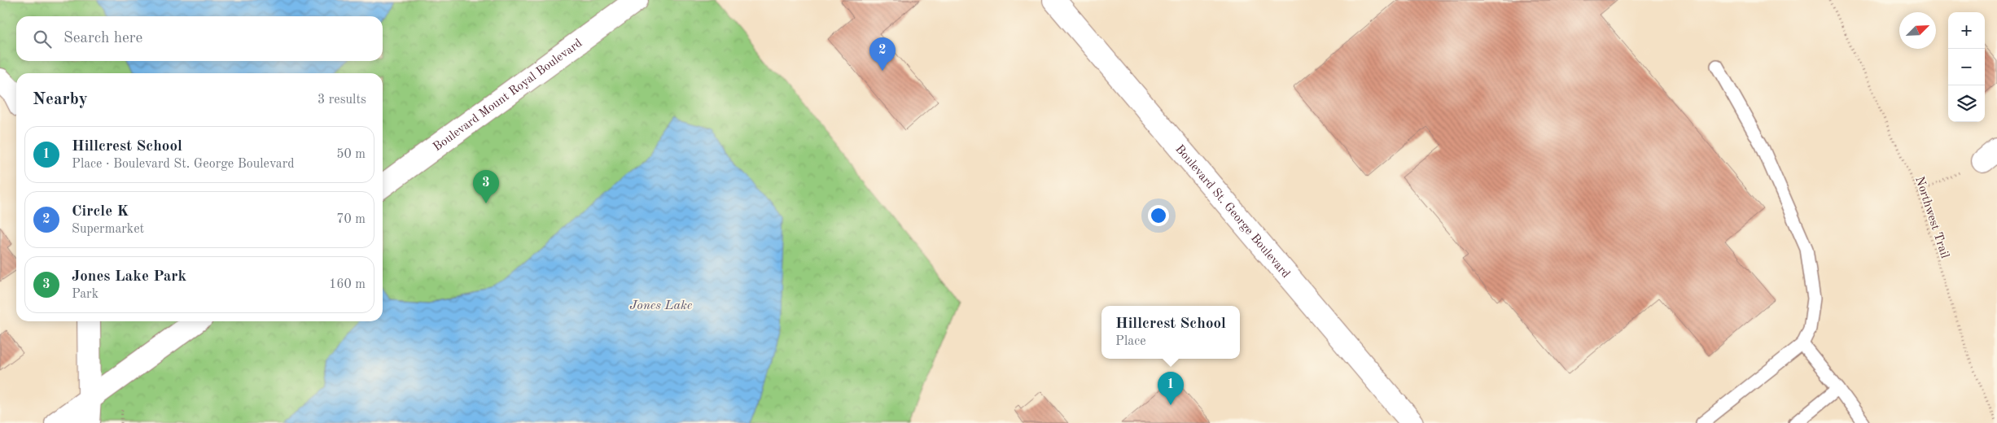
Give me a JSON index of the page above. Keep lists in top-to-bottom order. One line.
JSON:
{"streets":{"street":["Boulevard Mount Royal Boulevard","Boulevard St. George Boulevard"],"path":["Northwest Trail"]},"water":["Jones Lake"],"north":"top right","page":{"map_buttons":["+","−"],"search":"Search here","pins":["2","3","1"],"heading":["Nearby","3 results"],"list":[{"mark":"1","name":"Hillcrest School","note":"Place · Boulevard St. George Boulevard","value":"50 m"},{"mark":"2","name":"Circle K","note":"Supermarket","value":"70 m"},{"mark":"3","name":"Jones Lake Park","note":"Park","value":"160 m"}],"popup":["Hillcrest School","Place"]}}
